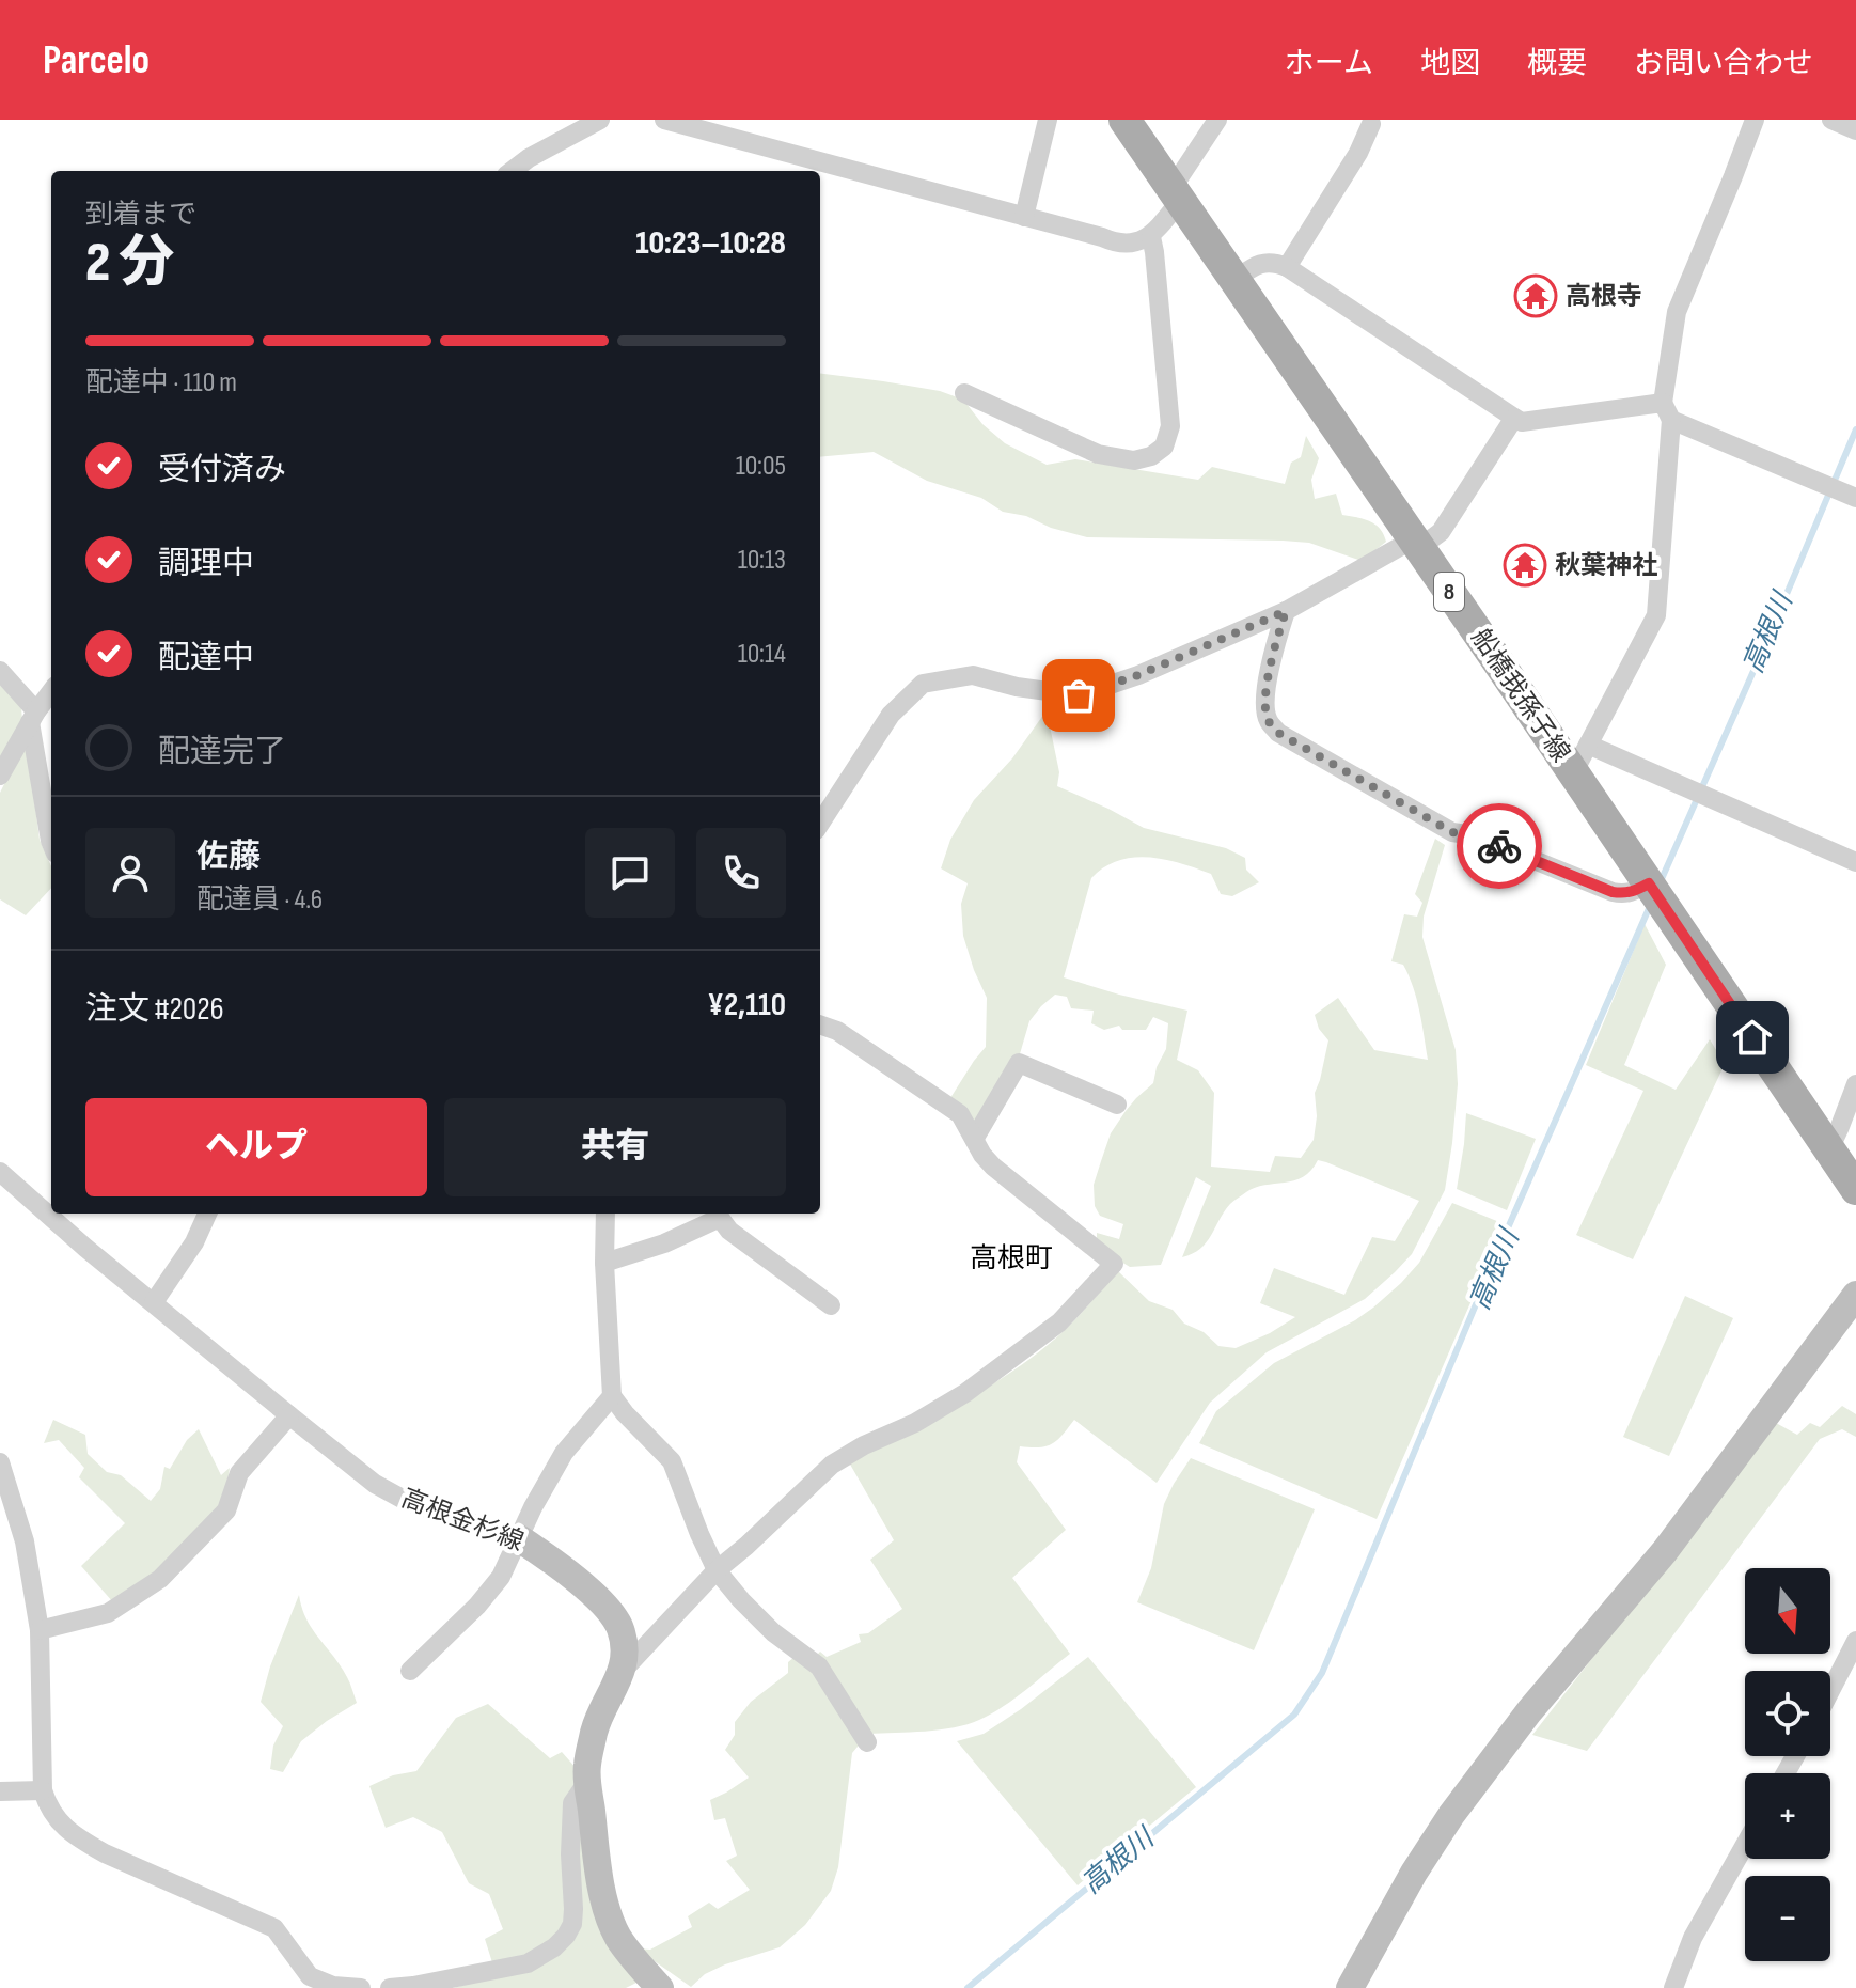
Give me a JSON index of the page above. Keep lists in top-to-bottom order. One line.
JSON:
{"streets":{"main road":["8","船橋我孫子線"],"street":["高根金杉線"]},"districts":["高根町"],"water":["高根川"],"places":{"temple":["高根寺","秋葉神社"]},"north":"bottom","page":{"header":"Parcelo","nav":["ホーム","地図","概要","お問い合わせ"],"heading":["2 分","到着まで","10:23–10:28"],"panel":["佐藤","配達員 · 4.6","注文 #2026","¥2,110"],"bar":"配達中 · 110 m","list":[["受付済み","10:05"],["調理中","10:13"],["配達中","10:14"],"配達完了"],"buttons":["ヘルプ","共有"],"map_buttons":["+","−"]}}
